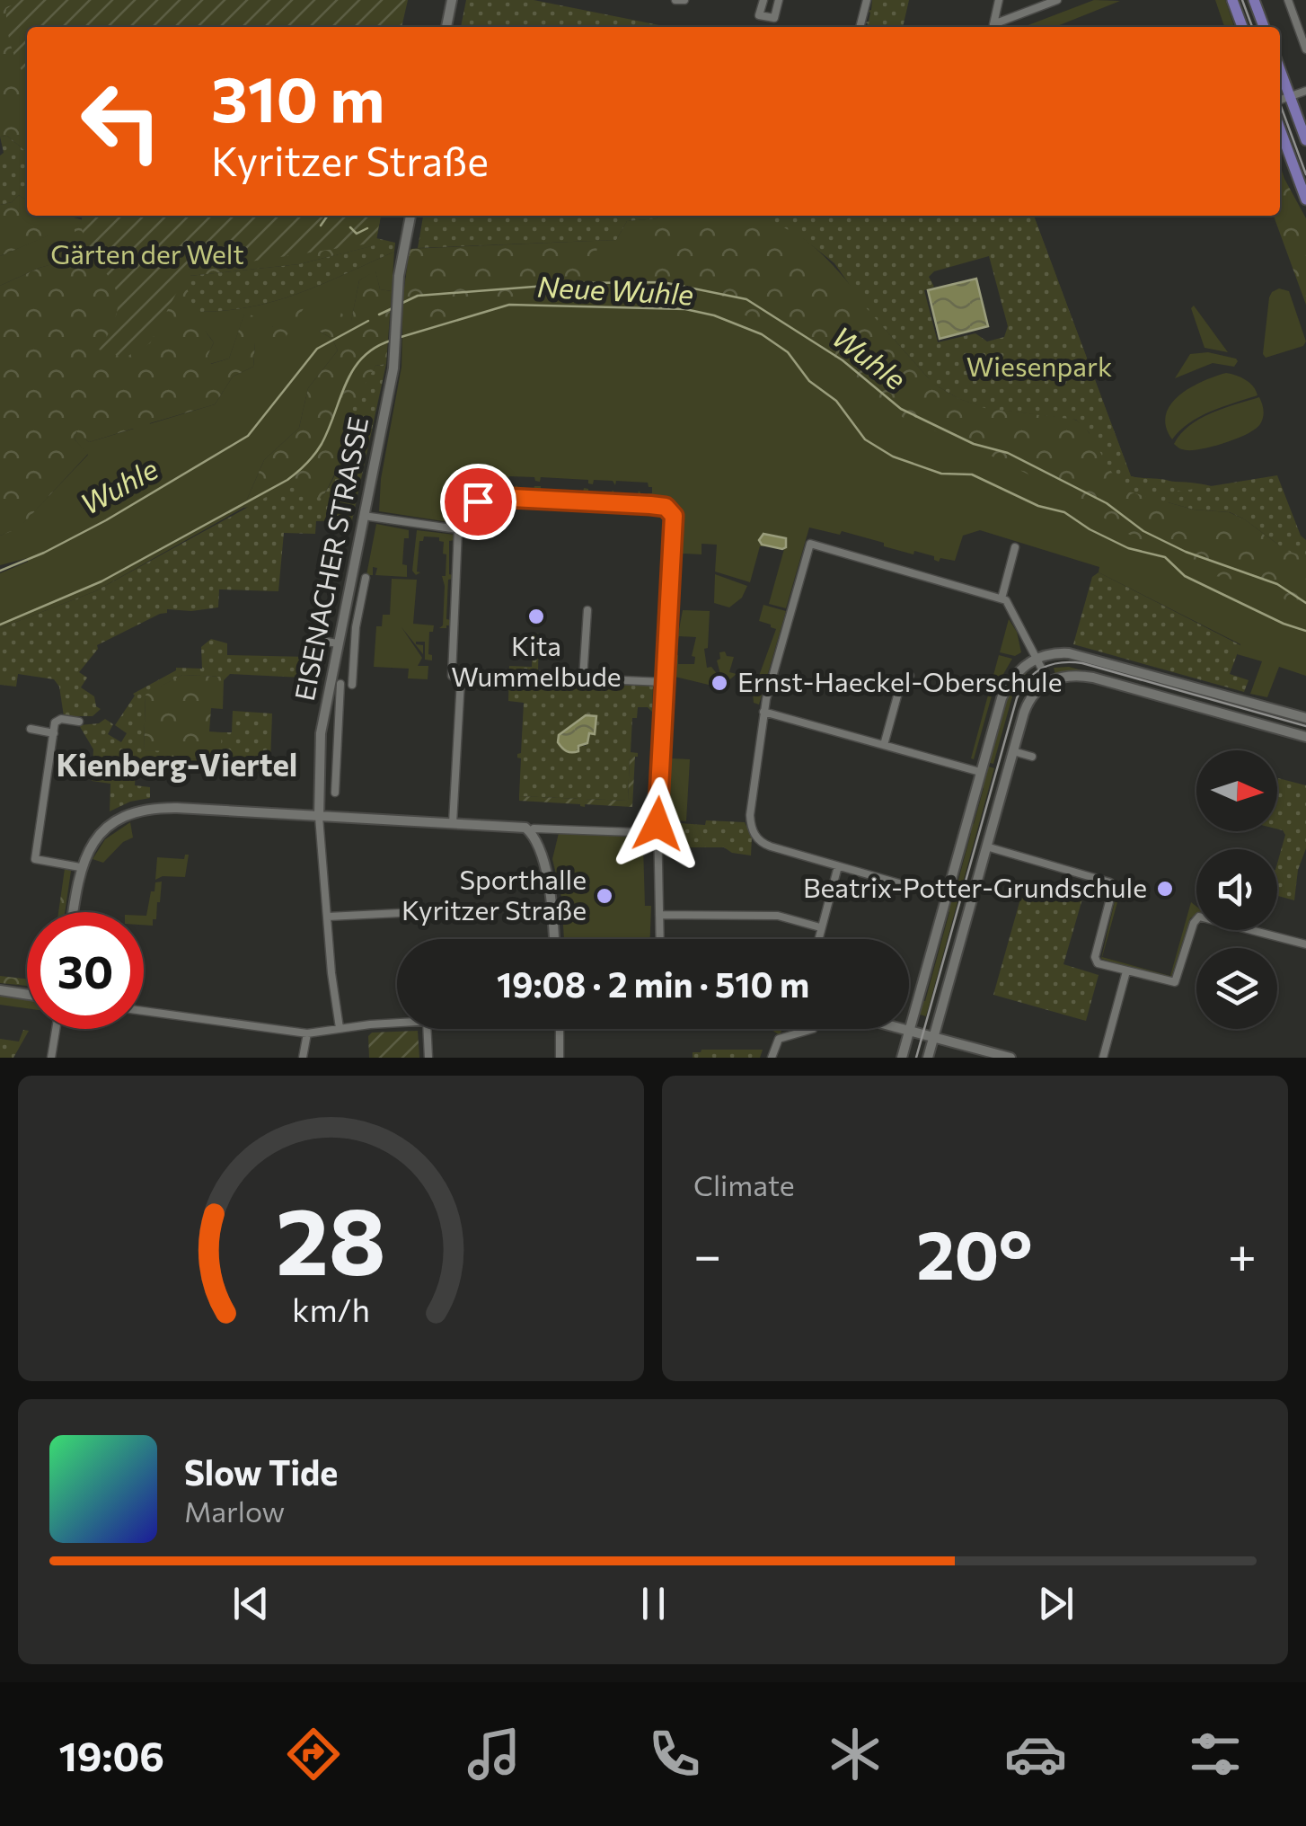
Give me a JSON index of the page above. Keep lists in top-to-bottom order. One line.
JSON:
{"streets":{"street":["EISENACHER STRASSE"]},"districts":["Kienberg-Viertel"],"water":["Neue Wuhle","Wuhle"],"parks":["Gärten der Welt","Wiesenpark"],"places":["Kita Wummelbude","Ernst-Haeckel-Oberschule","Beatrix-Potter-Grundschule","Sporthalle Kyritzer Straße"],"north":"right","page":{"turn":["310 m","Kyritzer Straße"],"limit":"30","trip":"19:08 · 2 min · 510 m","tile":"Climate","heat":["−","20°","+"],"song":["Slow Tide","Marlow"],"tabs":"19:06","gauge":["28","km/h"]}}
